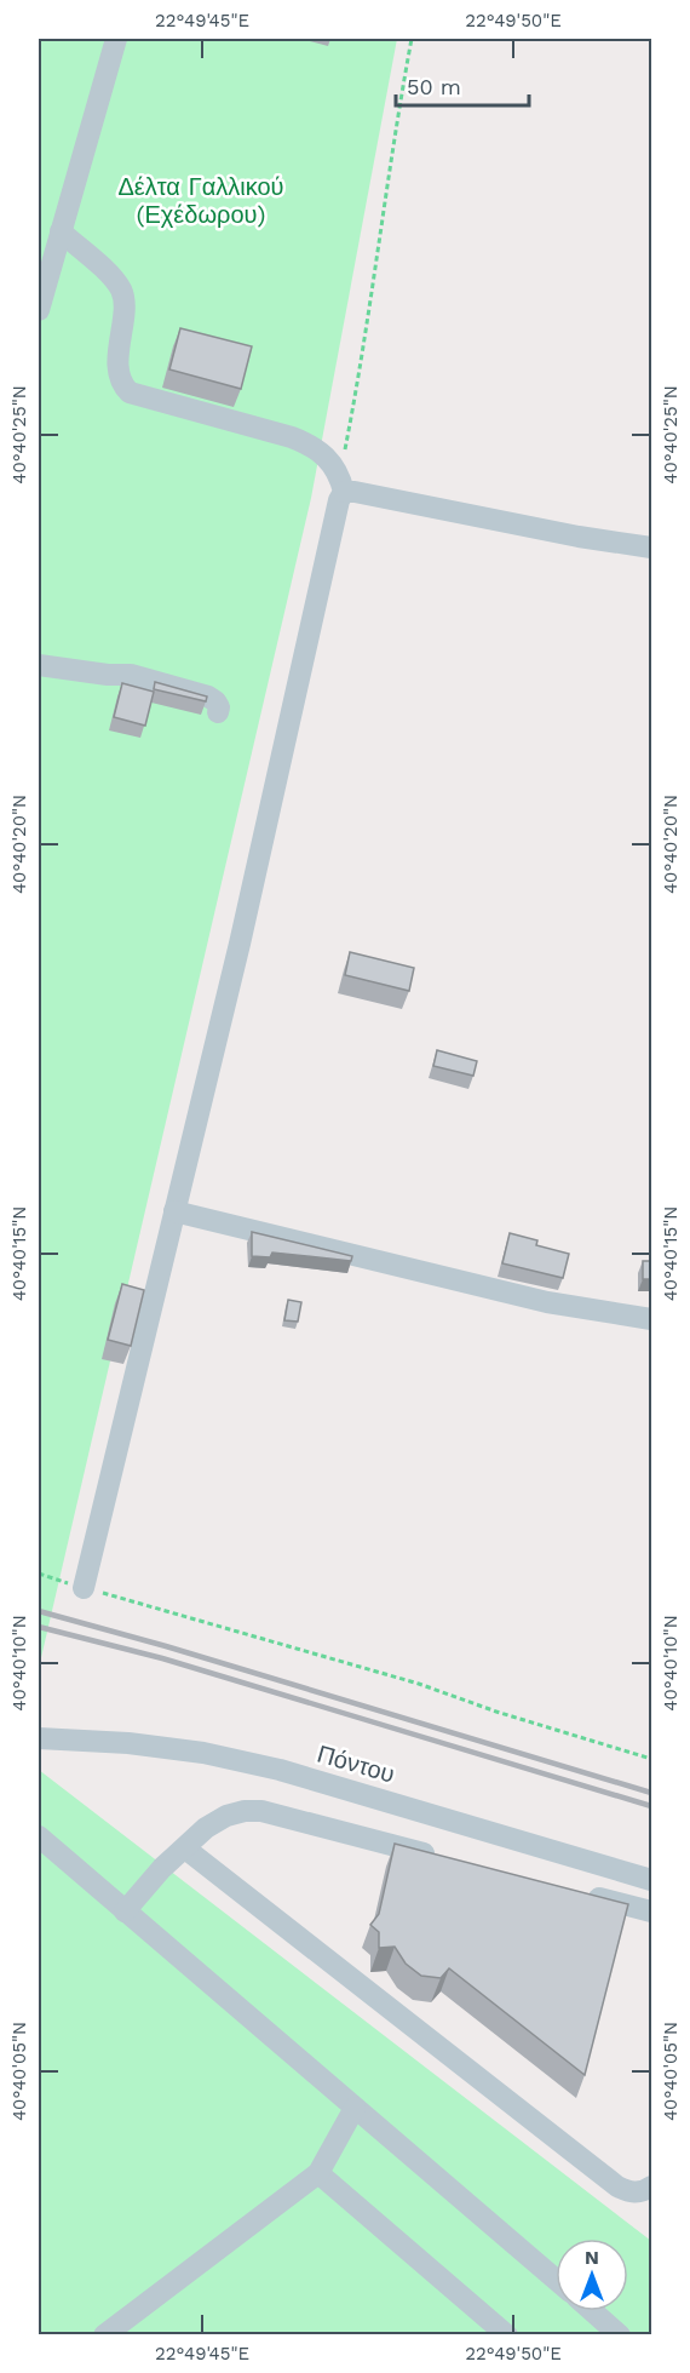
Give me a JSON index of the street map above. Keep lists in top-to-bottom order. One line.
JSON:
{"streets":{"street":["Πόντου"]},"parks":["Δέλτα Γαλλικού (Εχέδωρου)"],"scale_bar":"50 m","north":"top","coordinates":["22°49'45\"E","22°49'50\"E","40°40'25\"N","40°40'20\"N","40°40'15\"N","40°40'10\"N","40°40'05\"N"]}
